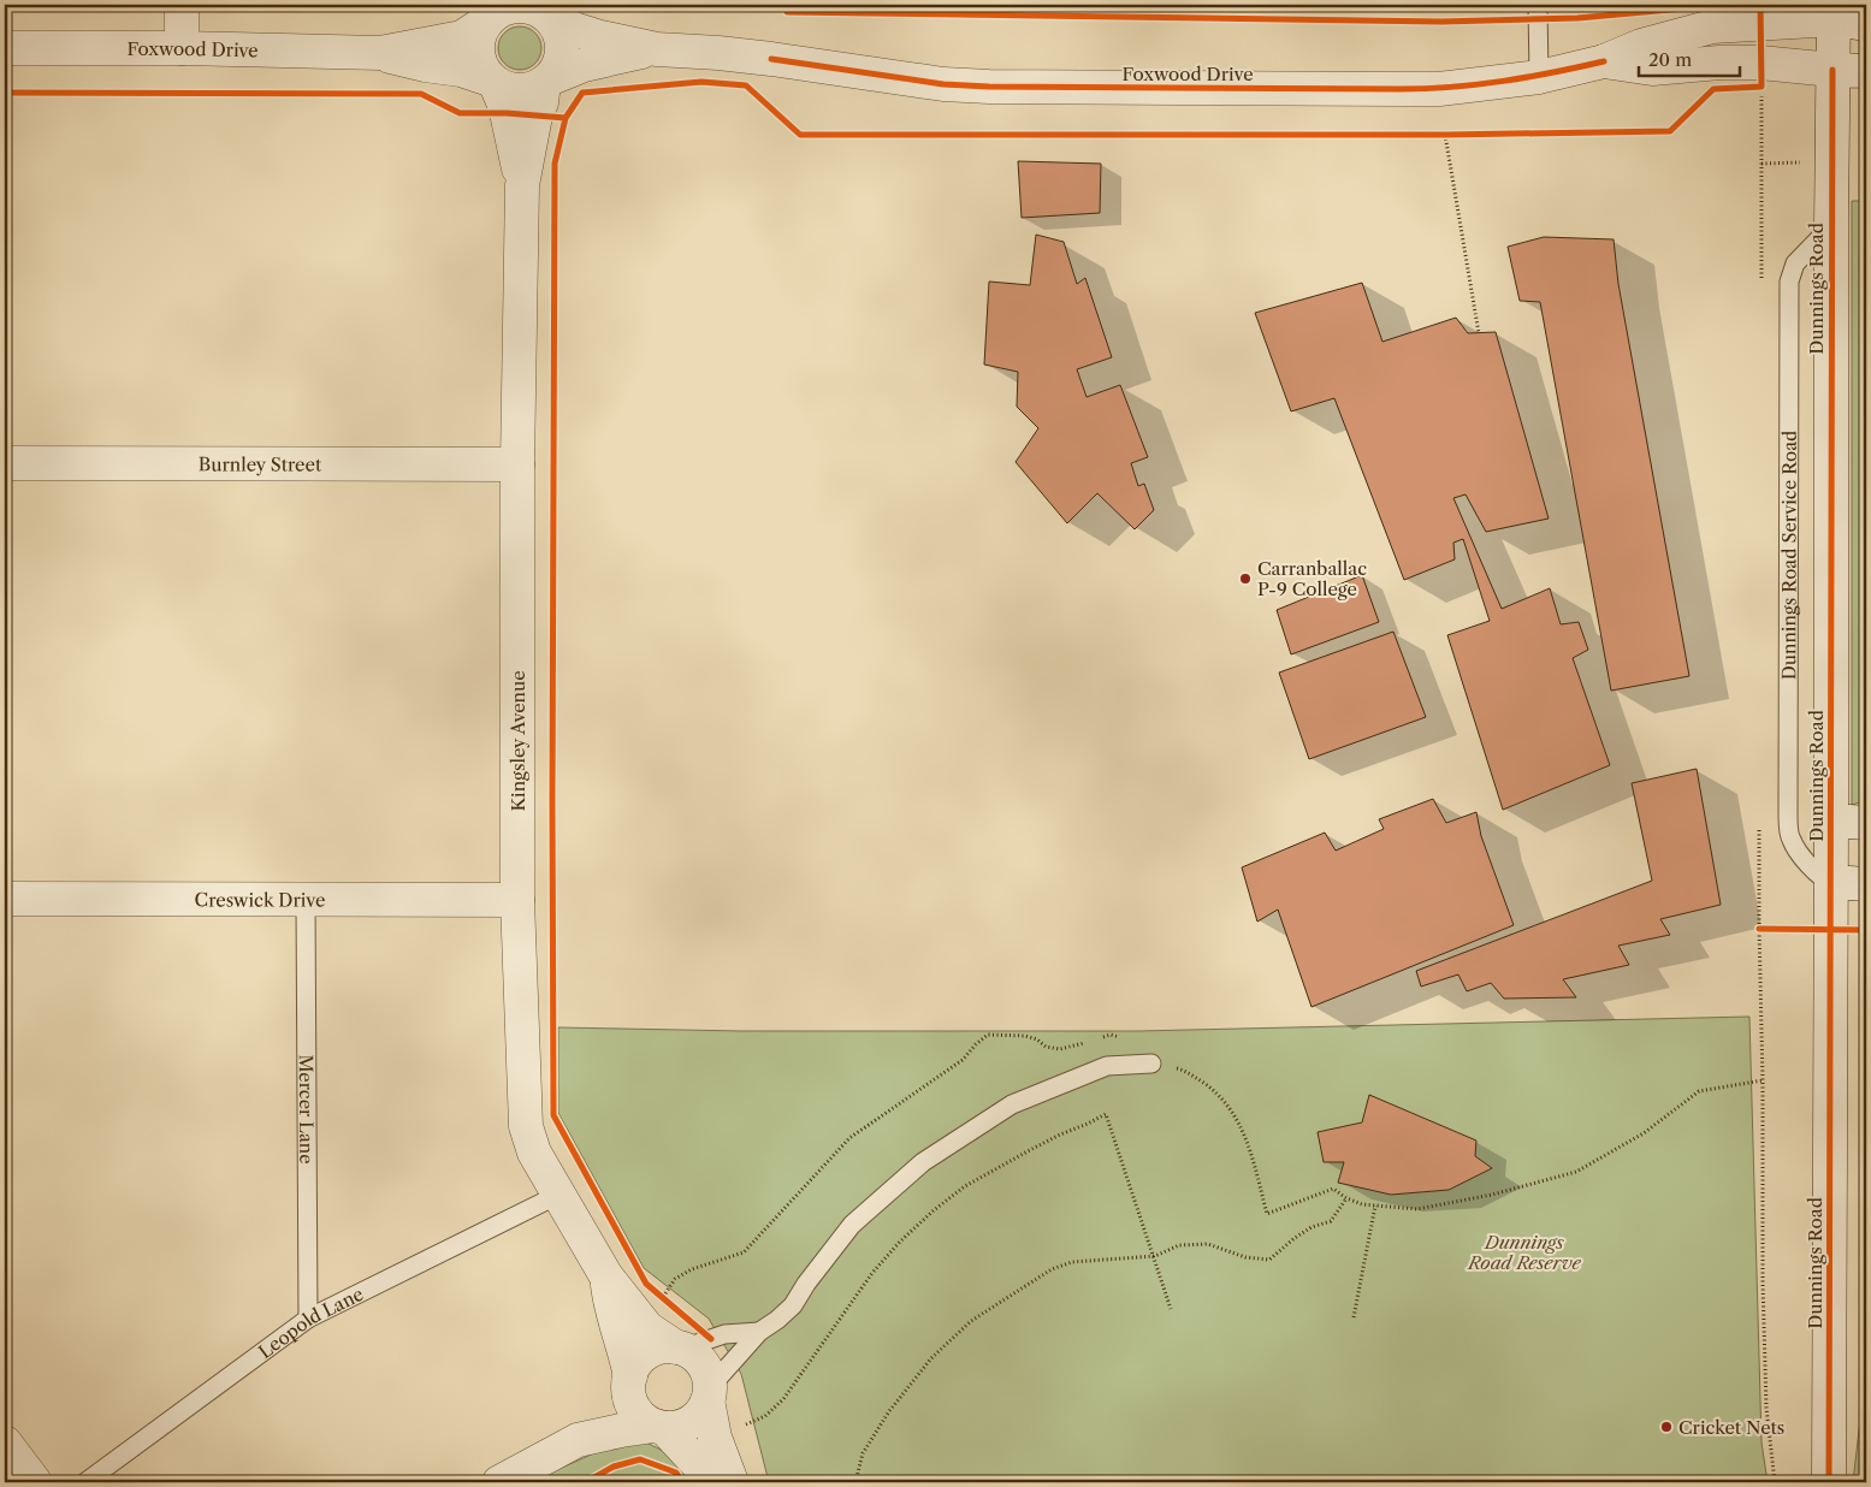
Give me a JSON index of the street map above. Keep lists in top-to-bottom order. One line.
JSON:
{"streets":{"street":["Foxwood Drive","Dunnings Road","Burnley Street","Kingsley Avenue","Creswick Drive"],"lane":["Dunnings Road Service Road","Mercer Lane","Leopold Lane"]},"crossings":[["Foxwood Drive","Dunnings Road"],["Foxwood Drive","Kingsley Avenue"],["Dunnings Road","Dunnings Road Service Road"],["Burnley Street","Kingsley Avenue"],["Kingsley Avenue","Creswick Drive"],["Kingsley Avenue","Leopold Lane"],["Creswick Drive","Mercer Lane"],["Mercer Lane","Leopold Lane"]],"parks":["Dunnings Road Reserve"],"places":["Carranballac P-9 College","Cricket Nets"],"scale_bar":"20 m"}
